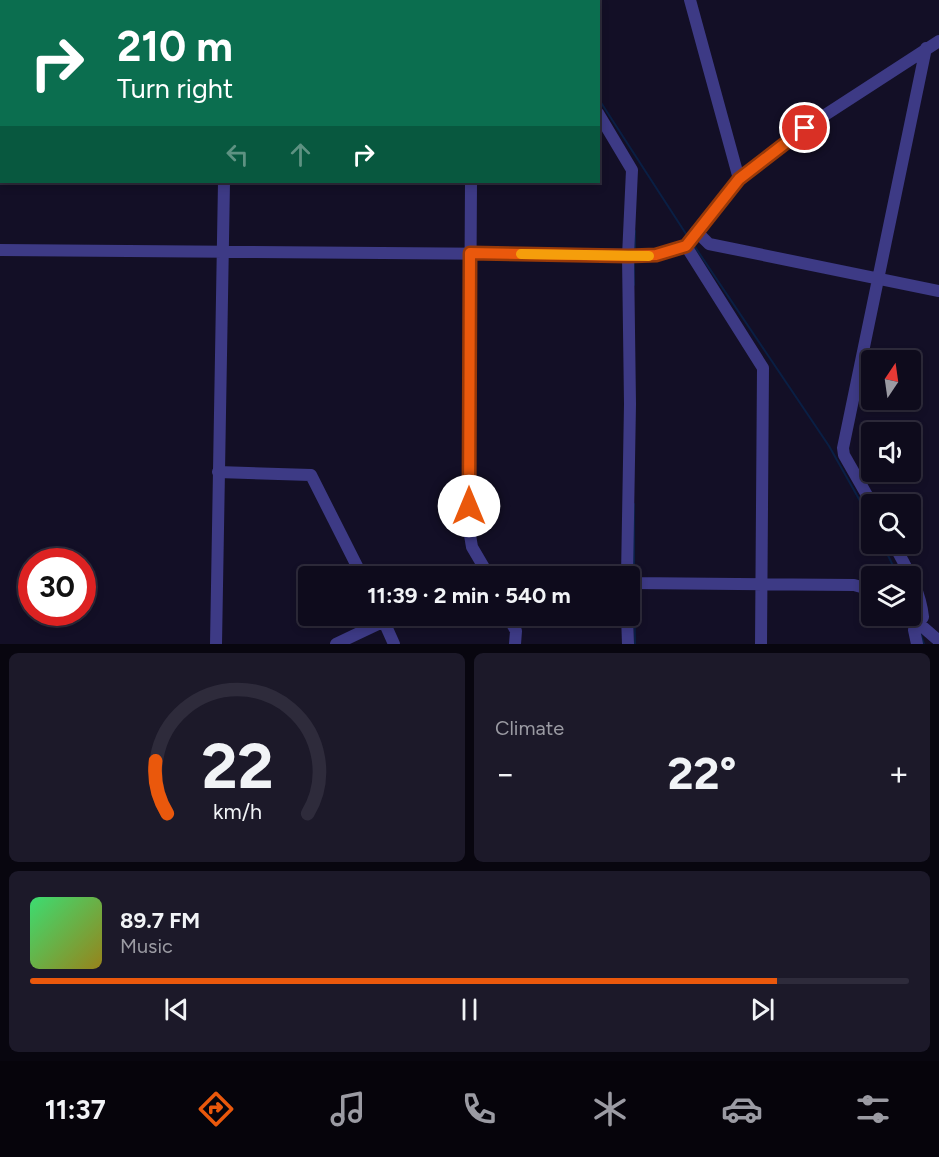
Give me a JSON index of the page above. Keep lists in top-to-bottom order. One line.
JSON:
{"north":"top","page":{"turn":["210 m","Turn right"],"limit":"30","trip":"11:39 · 2 min · 540 m","tile":"Climate","heat":["−","22°","+"],"song":["89.7 FM","Music"],"tabs":"11:37","gauge":["22","km/h"]}}
